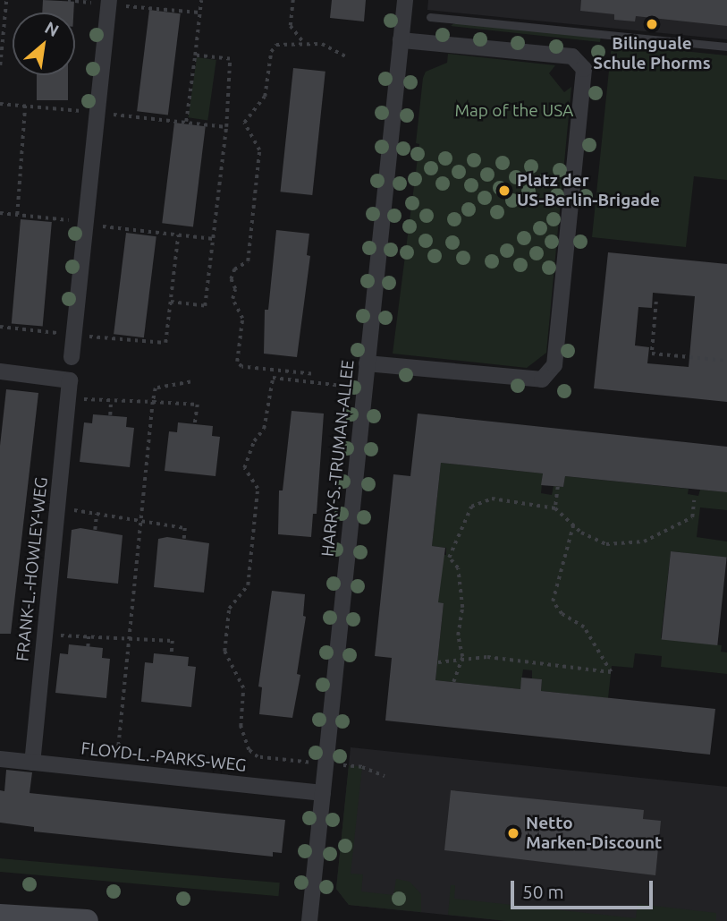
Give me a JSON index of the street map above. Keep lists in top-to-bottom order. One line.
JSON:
{"streets":{"street":["HARRY-S.-TRUMAN-ALLEE","FRANK-L.-HOWLEY-WEG","FLOYD-L.-PARKS-WEG"]},"crossings":[["HARRY-S.-TRUMAN-ALLEE","FLOYD-L.-PARKS-WEG"],["FRANK-L.-HOWLEY-WEG","FLOYD-L.-PARKS-WEG"]],"parks":["Map of the USA"],"places":["Bilinguale Schule Phorms","Platz der US-Berlin-Brigade","Netto Marken-Discount"],"scale_bar":"50 m","north":"top right"}
